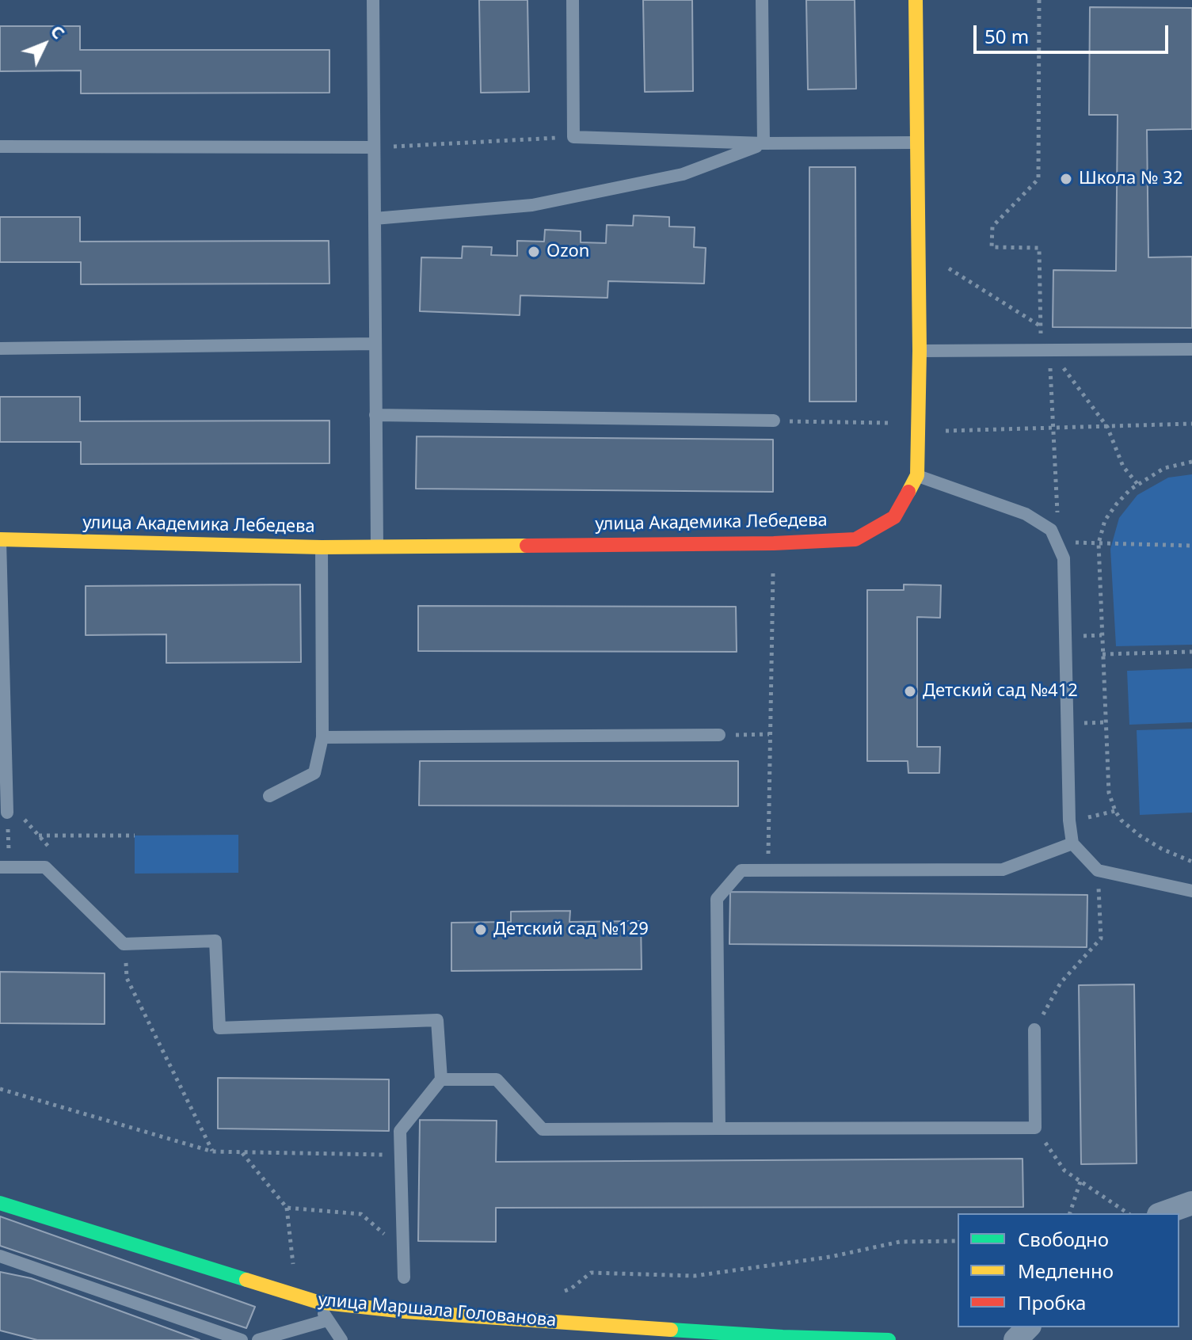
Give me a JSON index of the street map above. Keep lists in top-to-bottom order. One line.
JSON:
{"streets":{"street":["улица Академика Лебедева","улица Маршала Голованова"]},"places":["Школа № 32","Ozon","Детский сад №412","Детский сад №129"],"legend":["Свободно","Медленно","Пробка"],"scale_bar":"50 m","north":"top right"}
